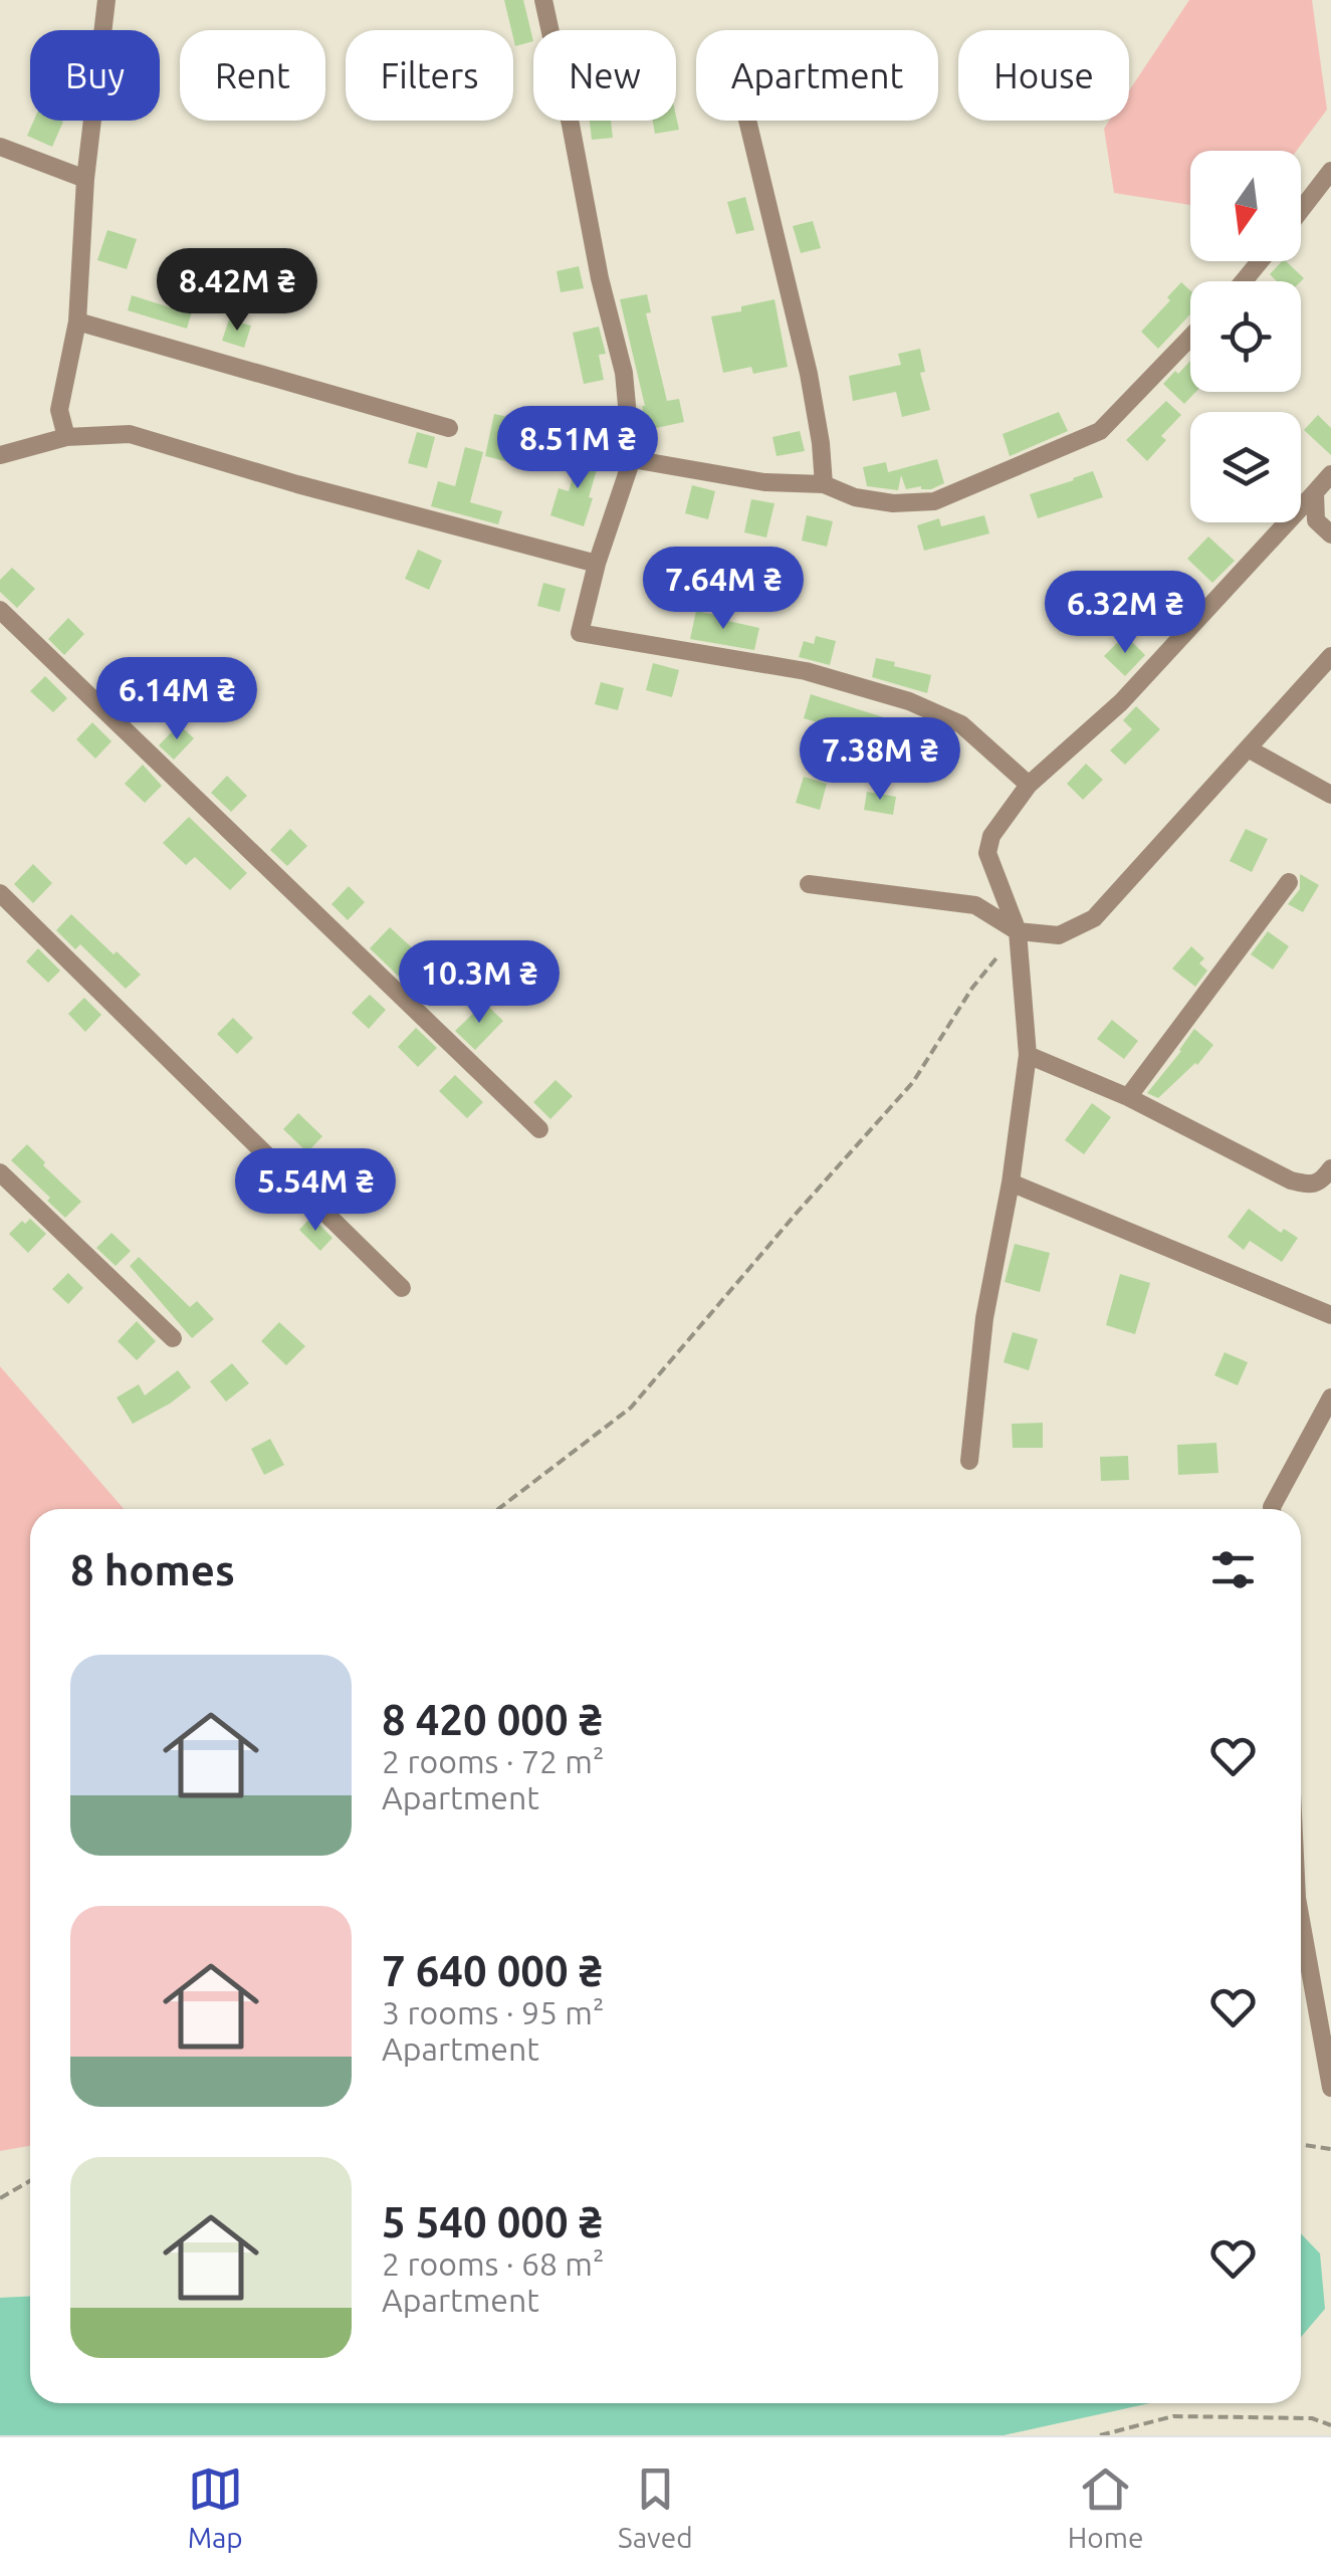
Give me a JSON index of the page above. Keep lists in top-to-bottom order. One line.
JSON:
{"north":"bottom","page":{"chip":["Buy","Rent","Filters","New","Apartment","House"],"price":["8.42M ₴","8.51M ₴","7.64M ₴","6.32M ₴","6.14M ₴","7.38M ₴","10.3M ₴","5.54M ₴"],"heading":"8 homes","list":[{"name":"8 420 000 ₴","note":"2 rooms · 72 m² · Apartment"},{"name":"7 640 000 ₴","note":"3 rooms · 95 m² · Apartment"},{"name":"5 540 000 ₴","note":"2 rooms · 68 m² · Apartment"}],"tabs":["Map","Saved","Home"]}}
